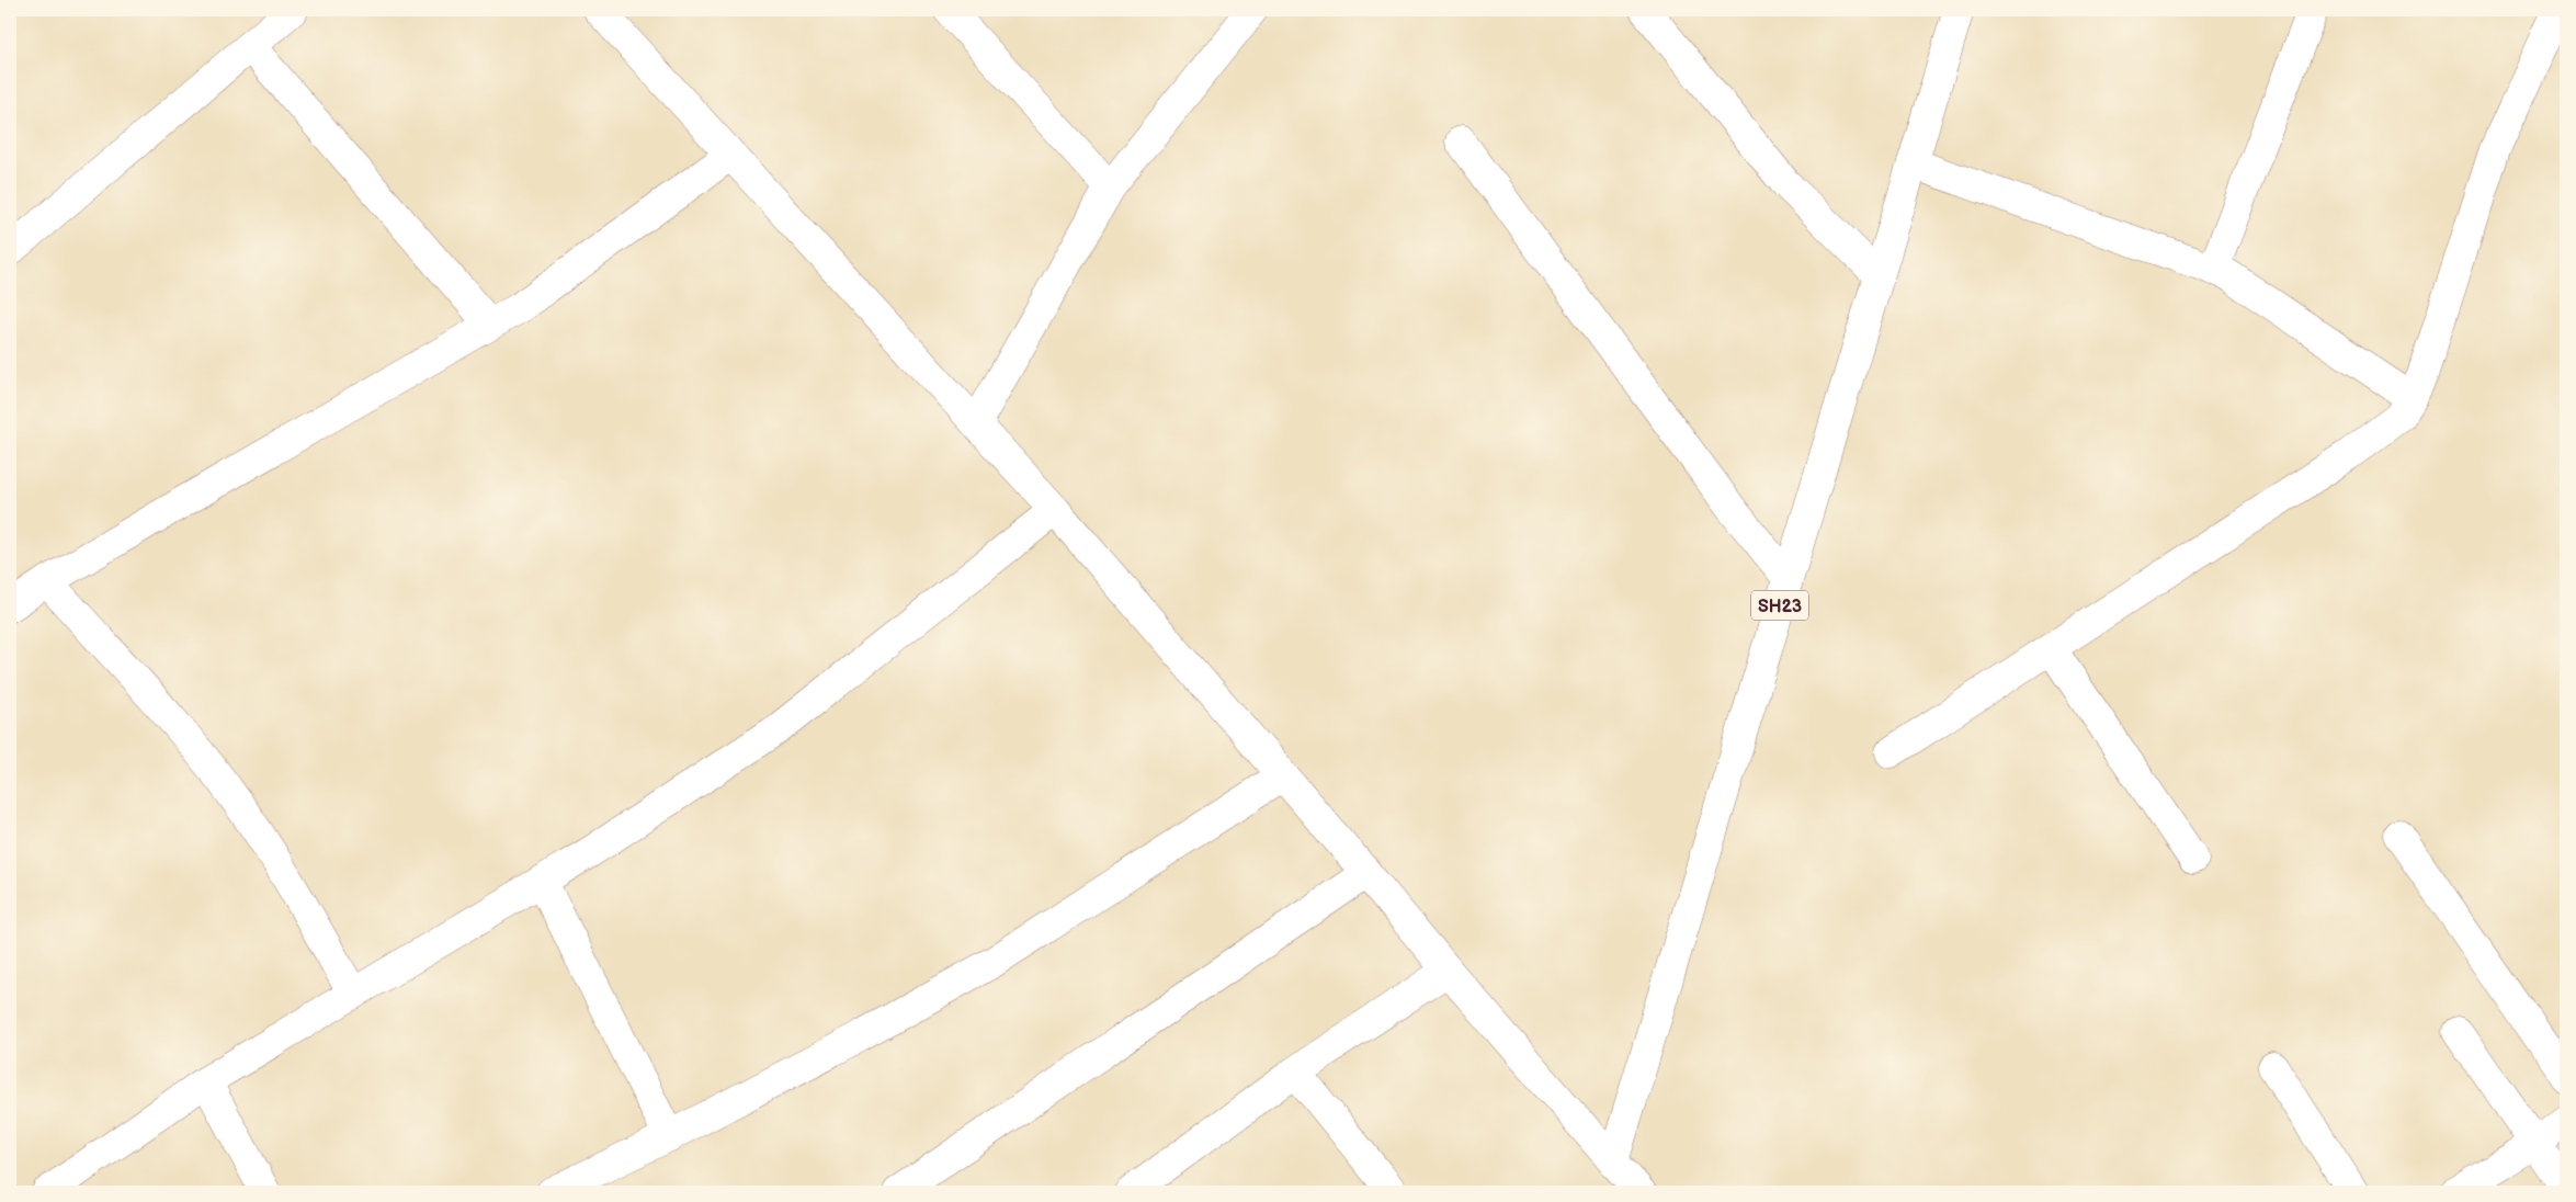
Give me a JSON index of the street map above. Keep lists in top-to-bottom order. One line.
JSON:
{"streets":{"street":["SH23"]}}
